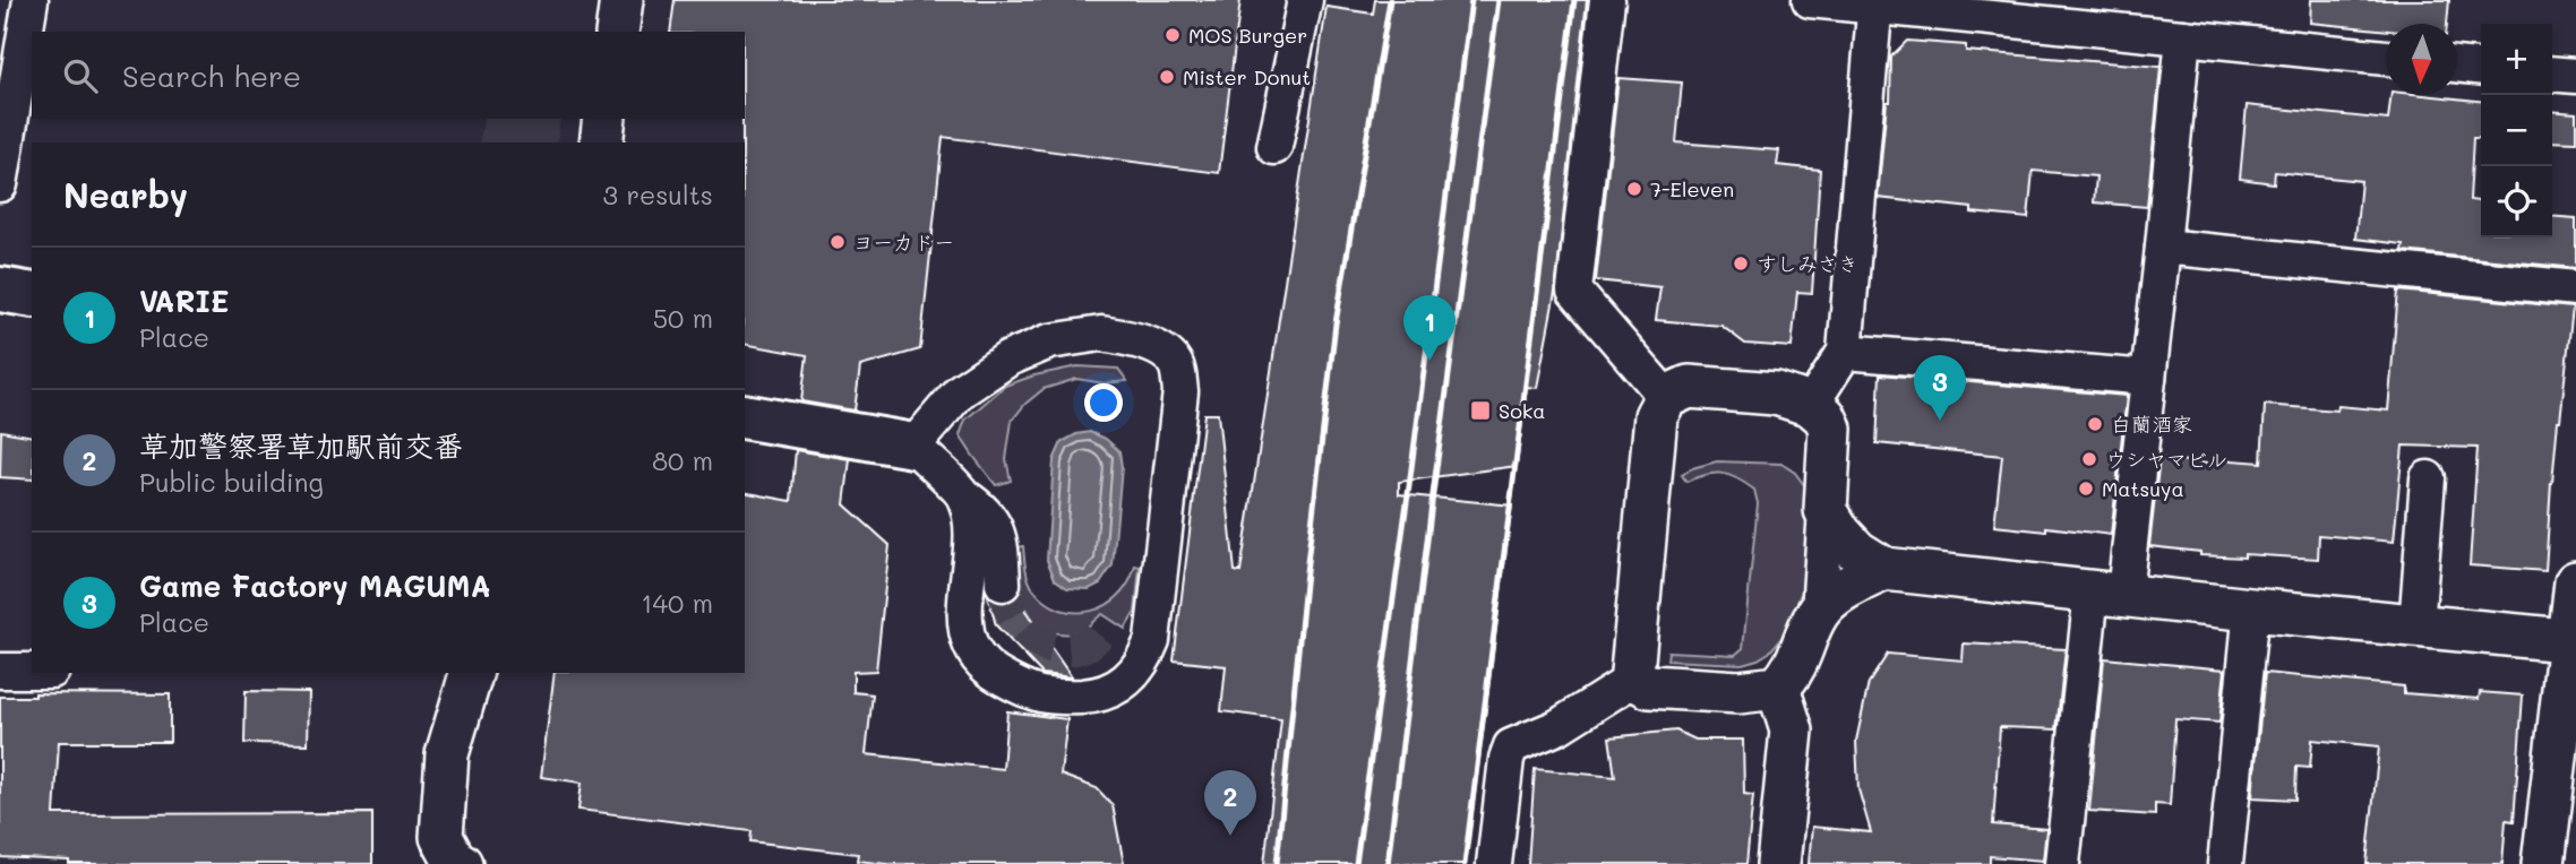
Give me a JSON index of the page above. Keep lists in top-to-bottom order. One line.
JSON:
{"places":{"other":["MOS Burger","Mister Donut","7-Eleven","ヨーカドー","すしみさき","白蘭酒家","ウシヤマビル","Matsuya"],"transit":["Soka"]},"north":"bottom","page":{"map_buttons":["+","−"],"search":"Search here","heading":["Nearby","3 results"],"list":[{"mark":"1","name":"VARIE","note":"Place","value":"50 m"},{"mark":"2","name":"草加警察署草加駅前交番","note":"Public building","value":"80 m"},{"mark":"3","name":"Game Factory MAGUMA","note":"Place","value":"140 m"}],"pins":["1","3","2"]}}
